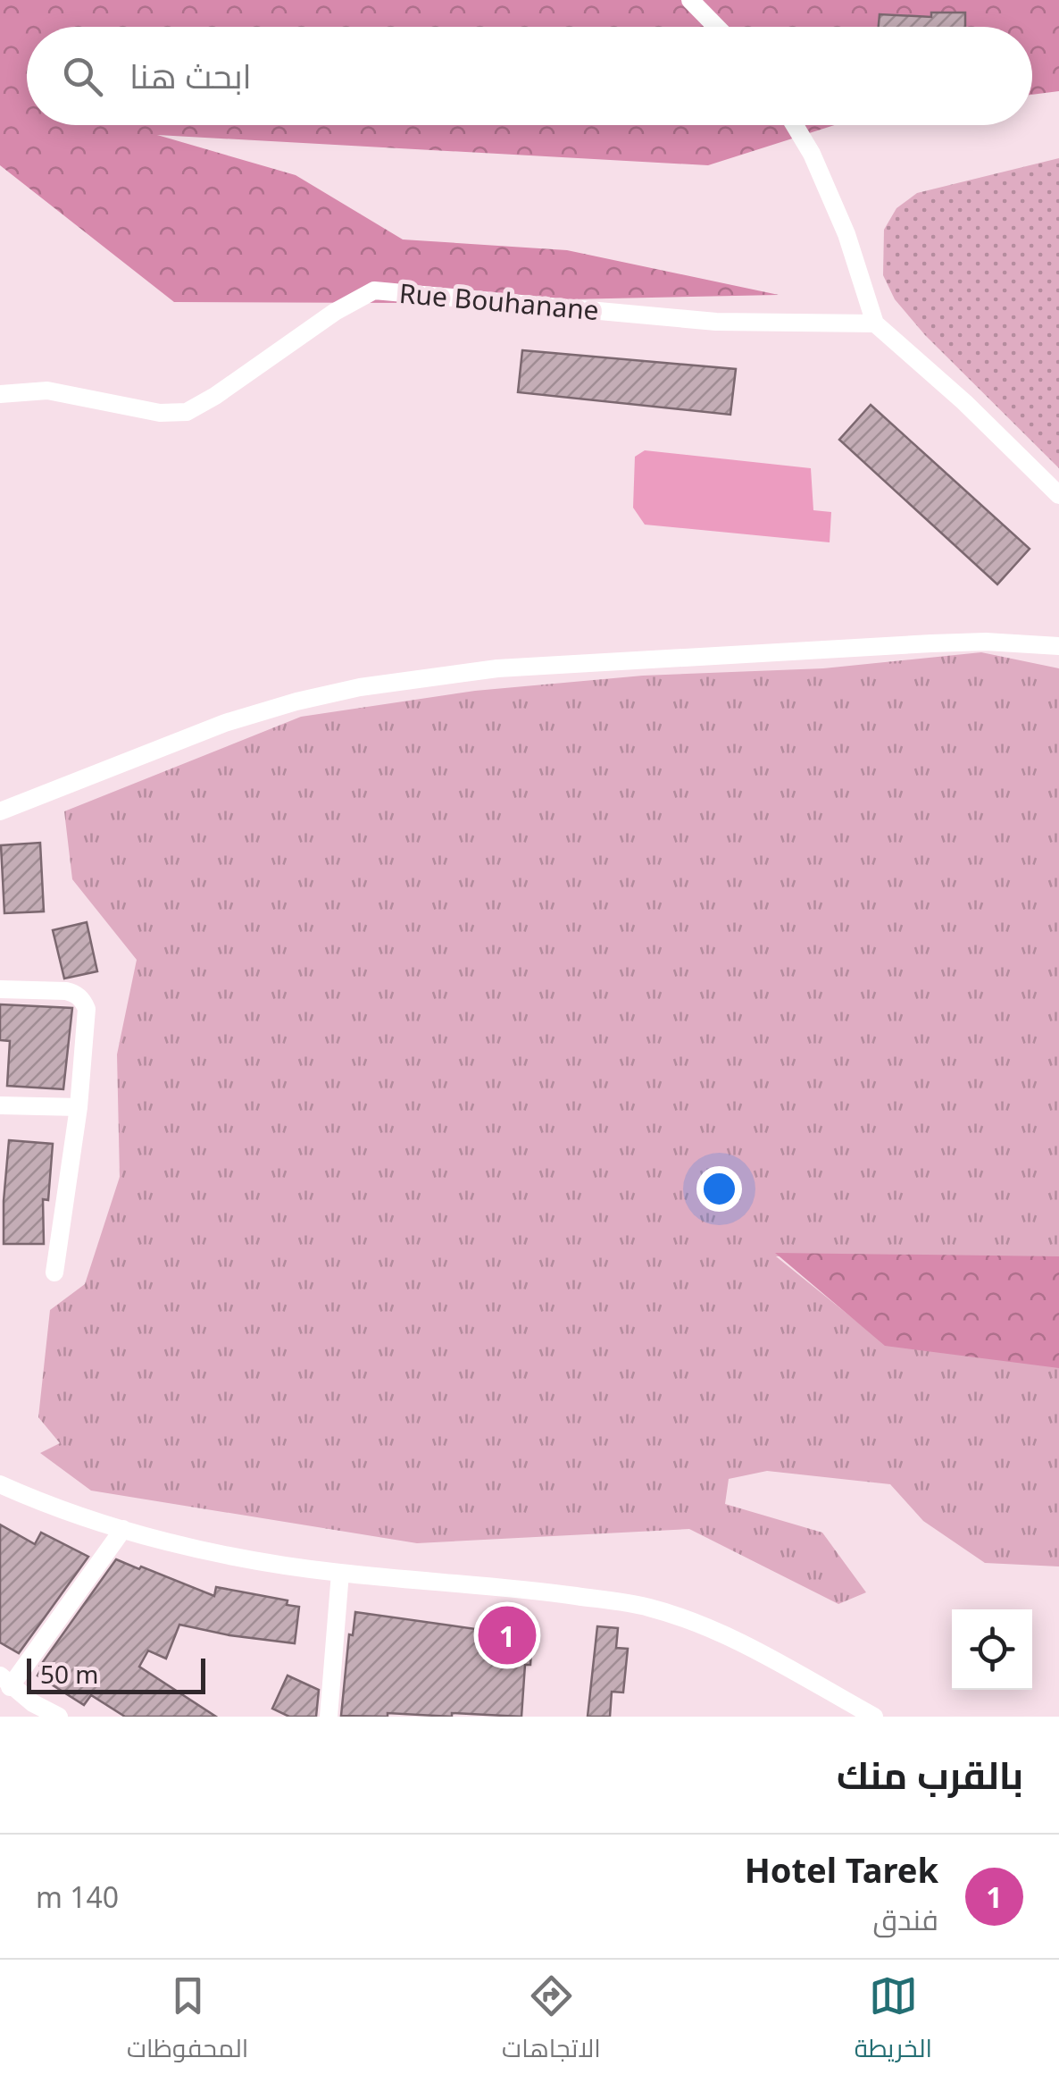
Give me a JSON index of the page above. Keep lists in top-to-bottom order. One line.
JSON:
{"streets":{"street":["Rue Bouhanane"]},"scale_bar":"50 m","page":{"search":"ابحث هنا","pins":"1","scale":"50 m","heading":"بالقرب منك","list":[{"mark":"1","name":"Hotel Tarek","note":"فندق","value":"140 m"}],"nav":["الخريطة","الاتجاهات","المحفوظات"]}}
